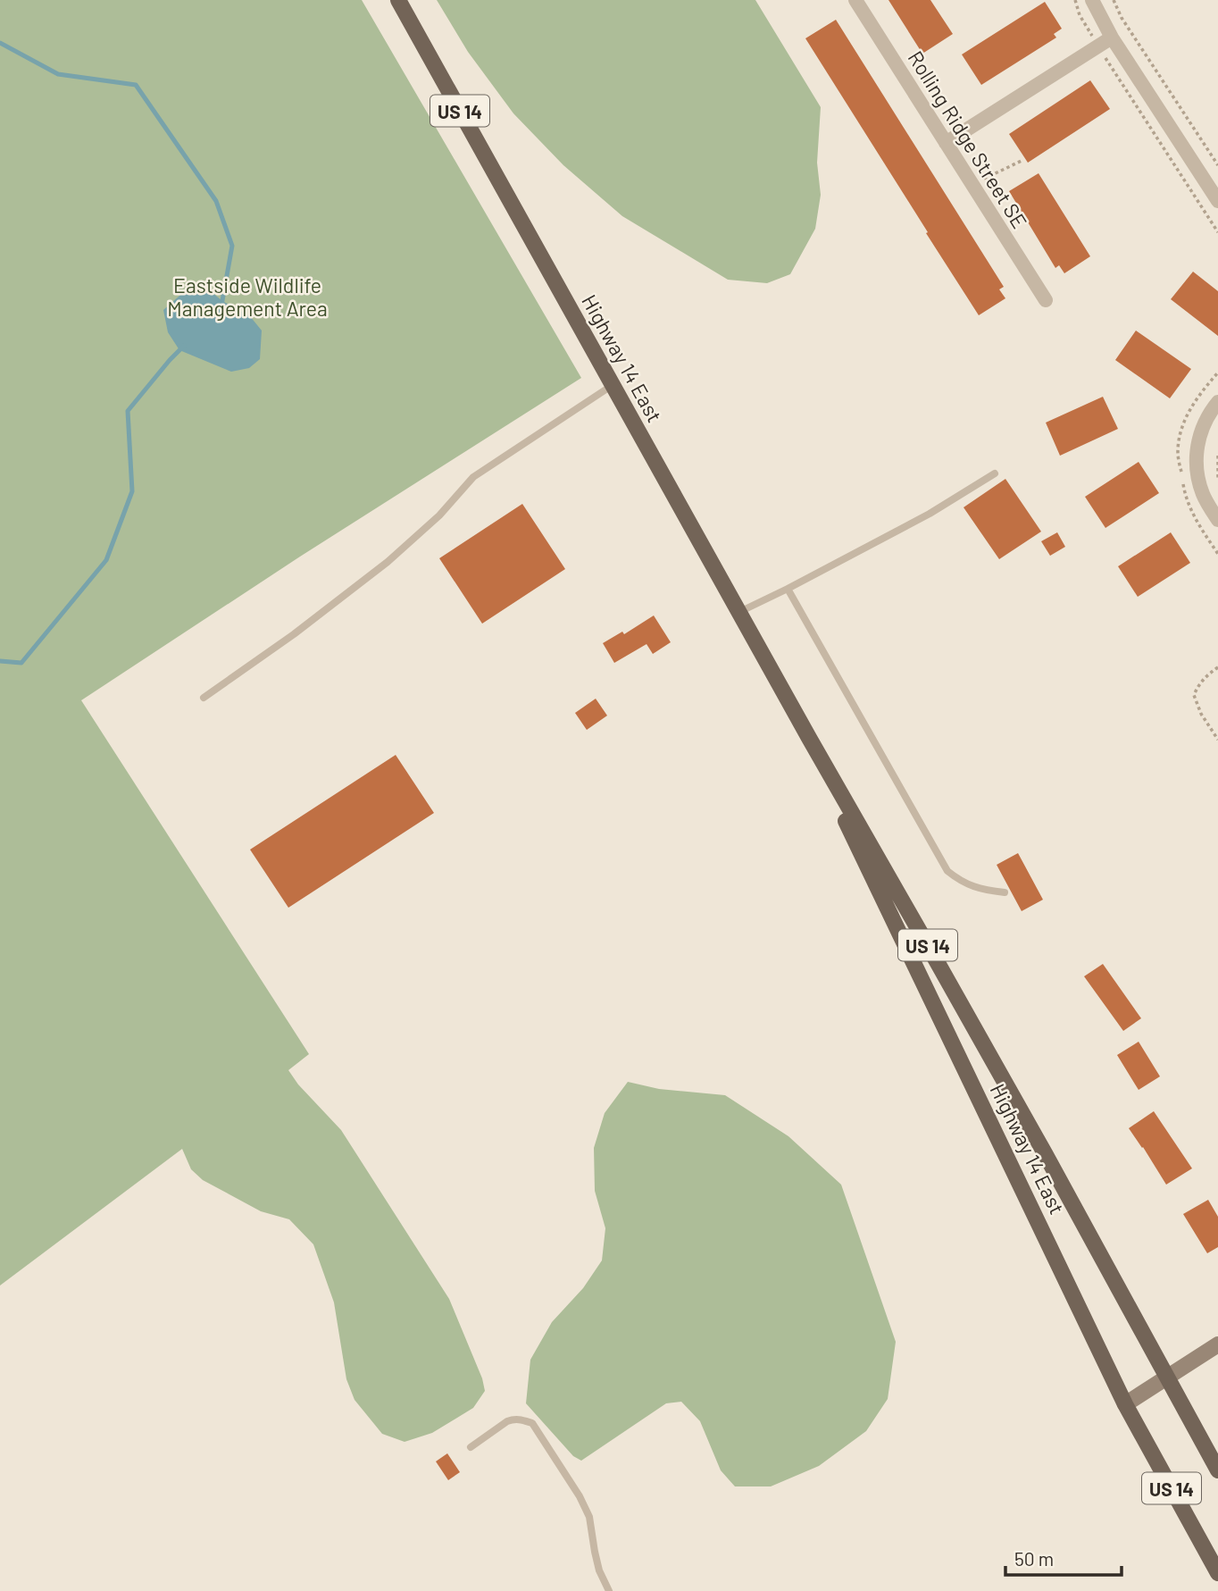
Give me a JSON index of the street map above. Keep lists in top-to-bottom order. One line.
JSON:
{"streets":{"main road":["US 14","Highway 14 East"],"street":["Rolling Ridge Street SE"]},"parks":["Eastside Wildlife Management Area"],"scale_bar":"50 m"}
